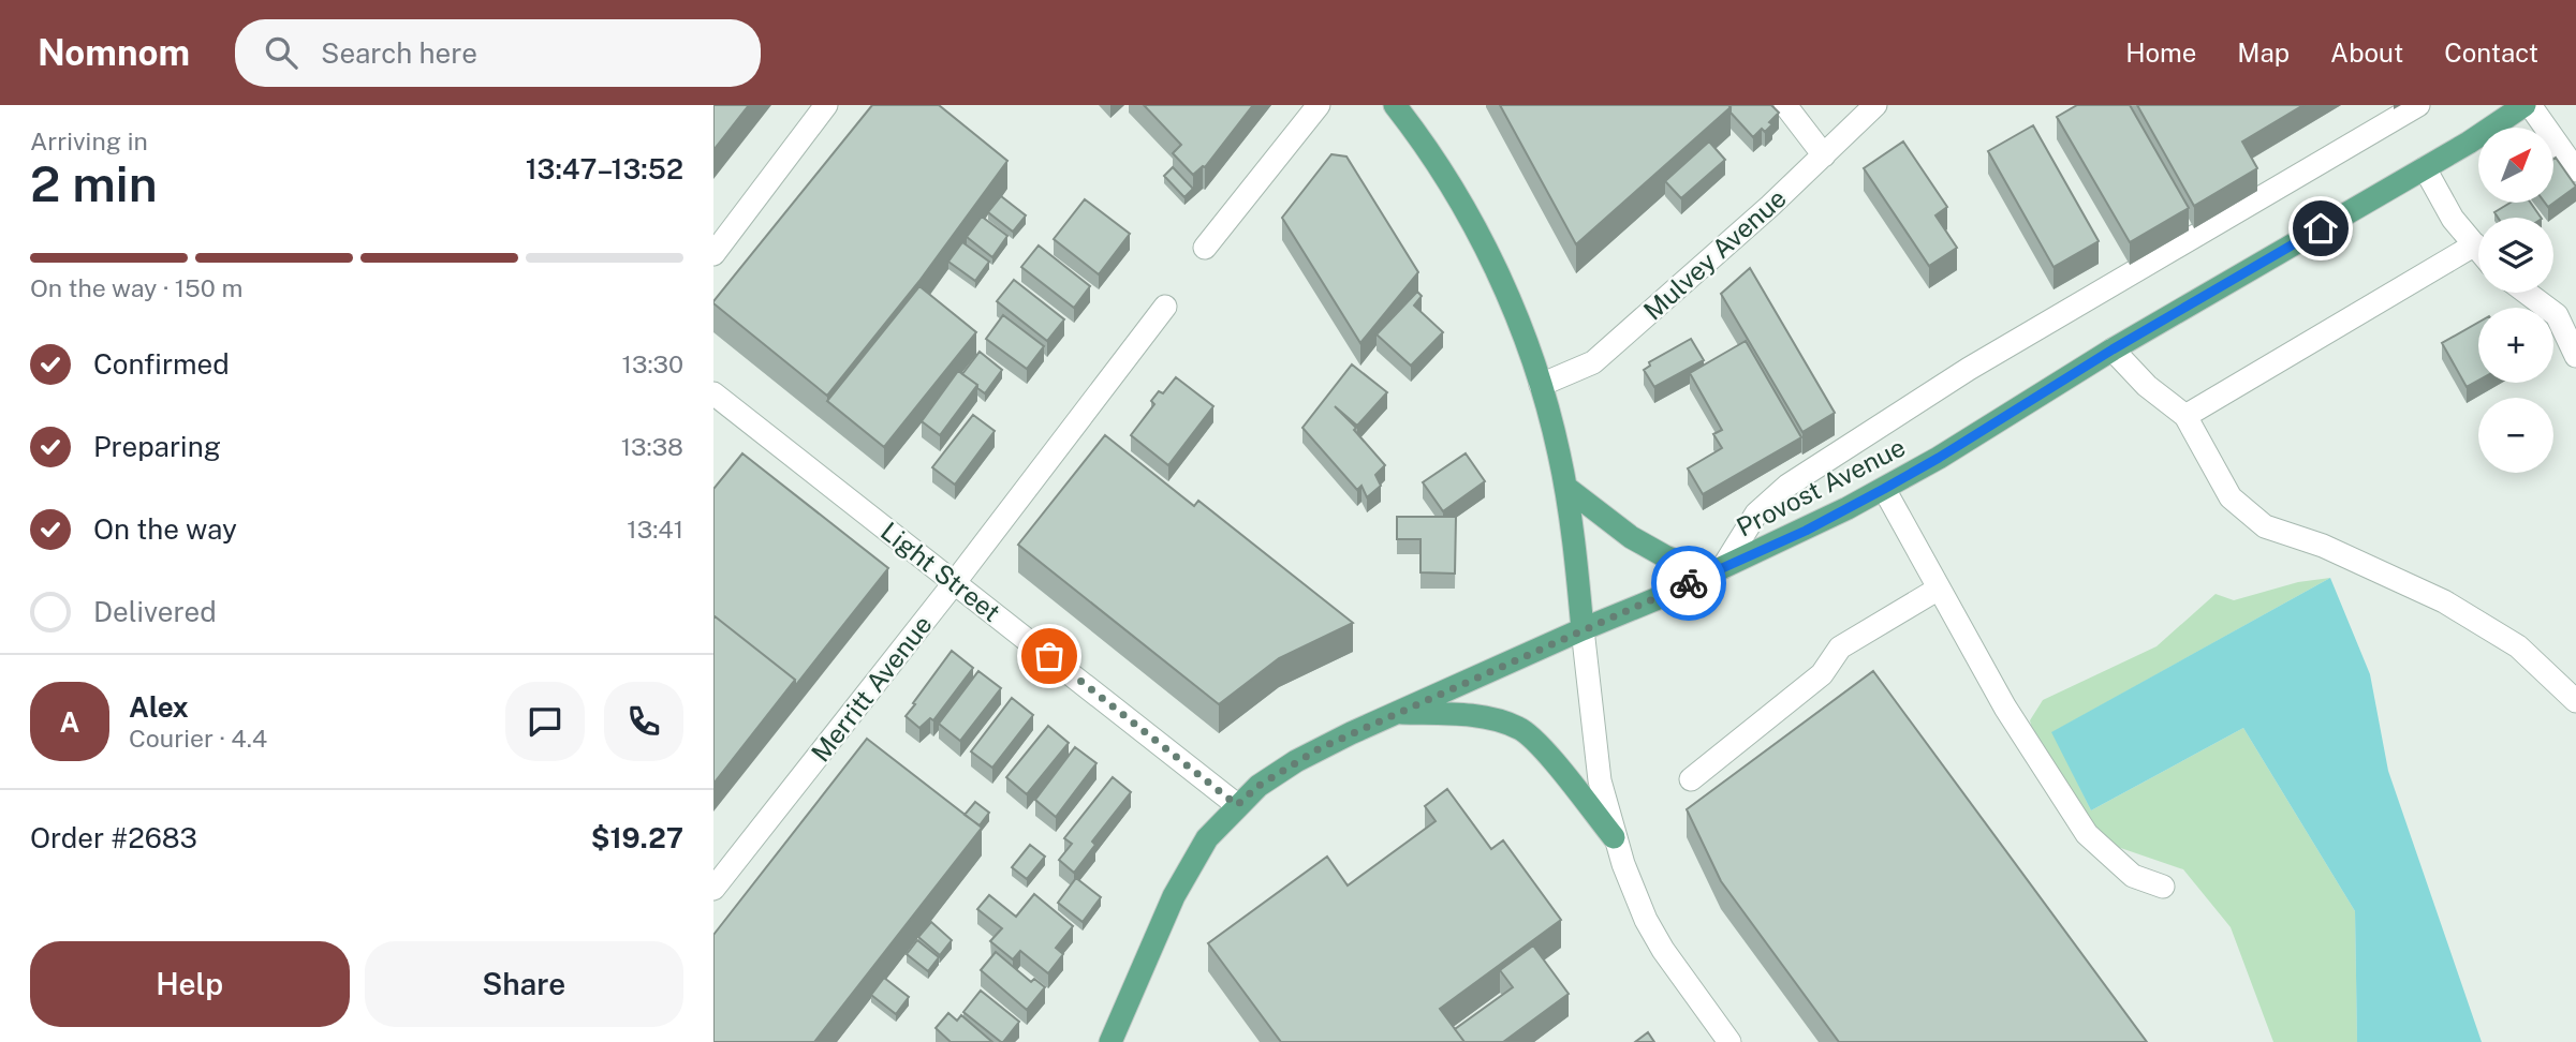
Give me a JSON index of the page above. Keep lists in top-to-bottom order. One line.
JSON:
{"streets":{"main road":["Provost Avenue"],"street":["Mulvey Avenue","Light Street","Merritt Avenue"]},"crossings":[["Provost Avenue","Light Street"],["Light Street","Merritt Avenue"]],"north":"top right","page":{"header":"Nomnom","search":"Search here","nav":["Home","Map","About","Contact"],"heading":["2 min","Arriving in","13:47–13:52"],"panel":["Alex","Courier · 4.4","Order #2683","$19.27"],"map_buttons":["+","−"],"bar":"On the way · 150 m","list":[["Confirmed","13:30"],["Preparing","13:38"],["On the way","13:41"],"Delivered"],"round":"A","buttons":["Help","Share"]}}
